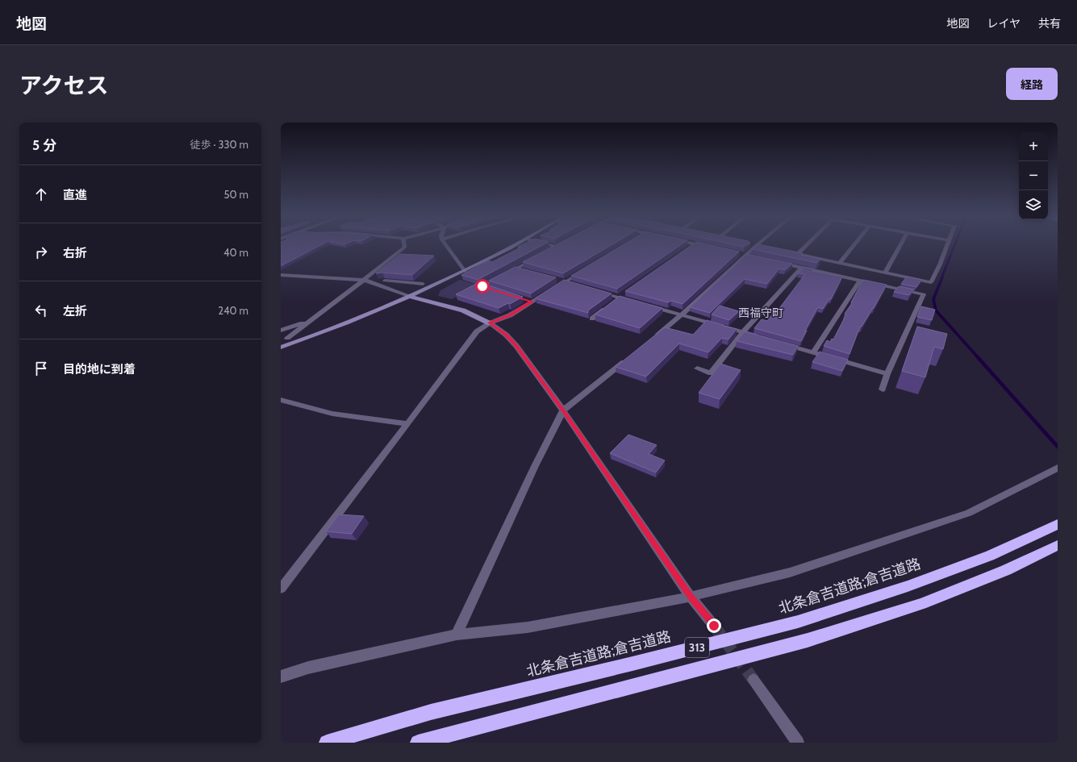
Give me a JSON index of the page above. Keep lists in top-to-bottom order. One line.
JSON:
{"streets":{"highway":["北条倉吉道路;倉吉道路","313"]},"districts":["西福守町"],"page":{"header":"地図","nav":["地図","レイヤ","共有"],"title":"アクセス","buttons":"経路","heading":["5 分","徒歩 · 330 m"],"map_buttons":["+","−"],"list":[["直進","50 m"],["右折","40 m"],["左折","240 m"],"目的地に到着"]}}
